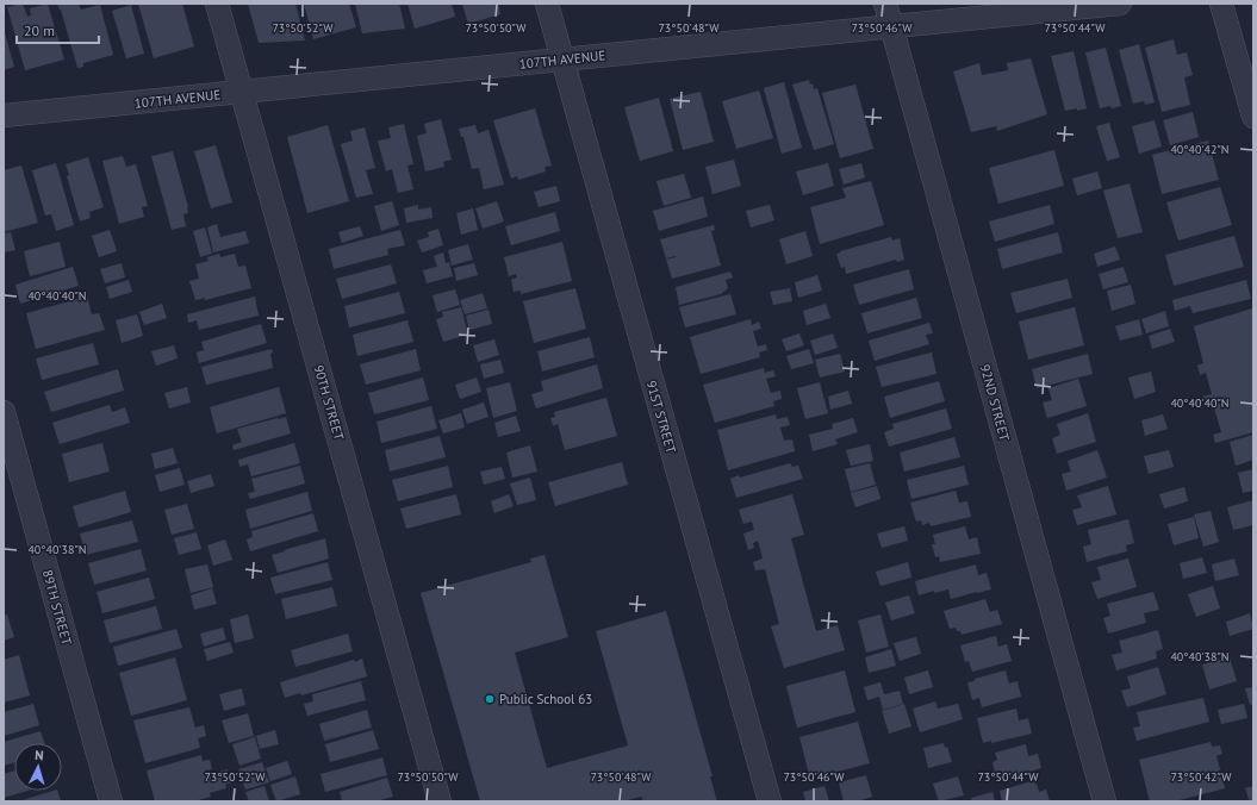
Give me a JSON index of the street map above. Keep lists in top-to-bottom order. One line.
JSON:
{"streets":{"street":["107TH AVENUE","90TH STREET","92ND STREET","91ST STREET","89TH STREET"]},"crossings":[["107TH AVENUE","90TH STREET"],["107TH AVENUE","92ND STREET"],["107TH AVENUE","91ST STREET"]],"places":["Public School 63"],"scale_bar":"20 m","north":"top","coordinates":["73°50'52\"W","73°50'50\"W","73°50'48\"W","73°50'46\"W","73°50'44\"W","40°40'42\"N","40°40'40\"N","40°40'38\"N","73°50'42\"W"]}
